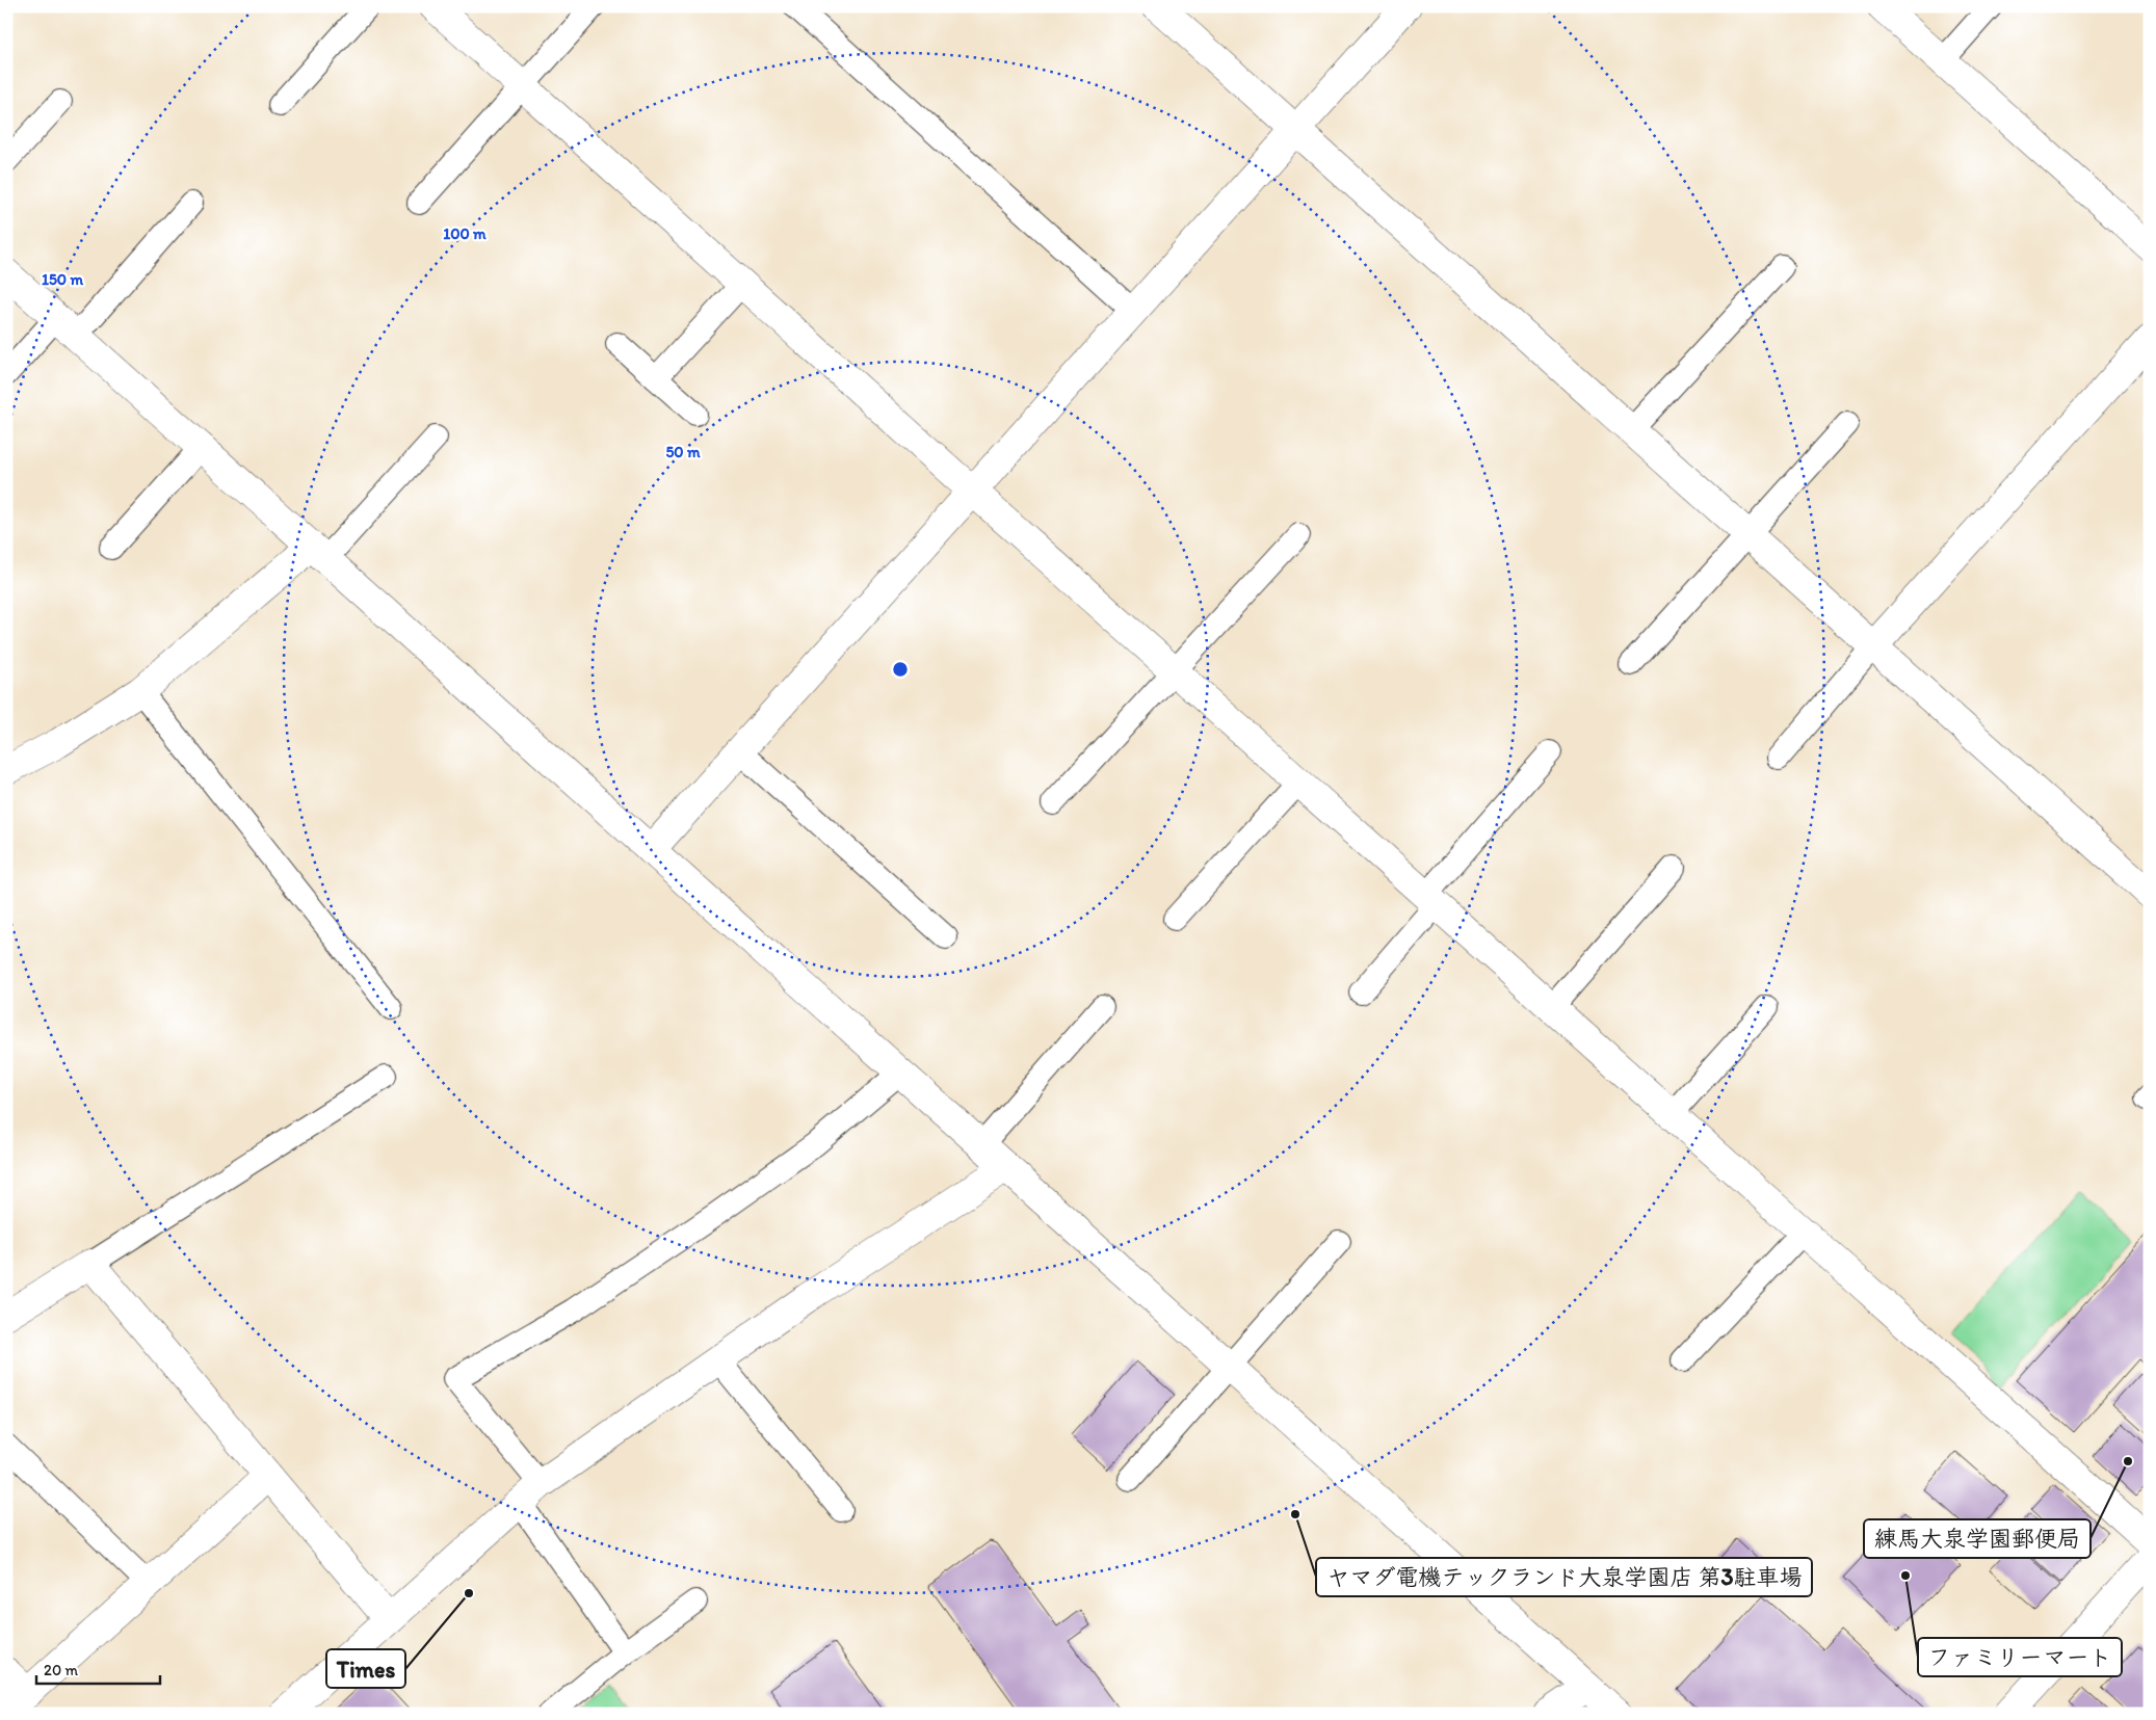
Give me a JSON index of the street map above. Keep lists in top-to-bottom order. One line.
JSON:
{"places":["練馬大泉学園郵便局","ヤマダ電機テックランド大泉学園店 第3駐車場","ファミリーマート","Times"],"scale_bar":"20 m","rings":["100 m","150 m","50 m"]}
